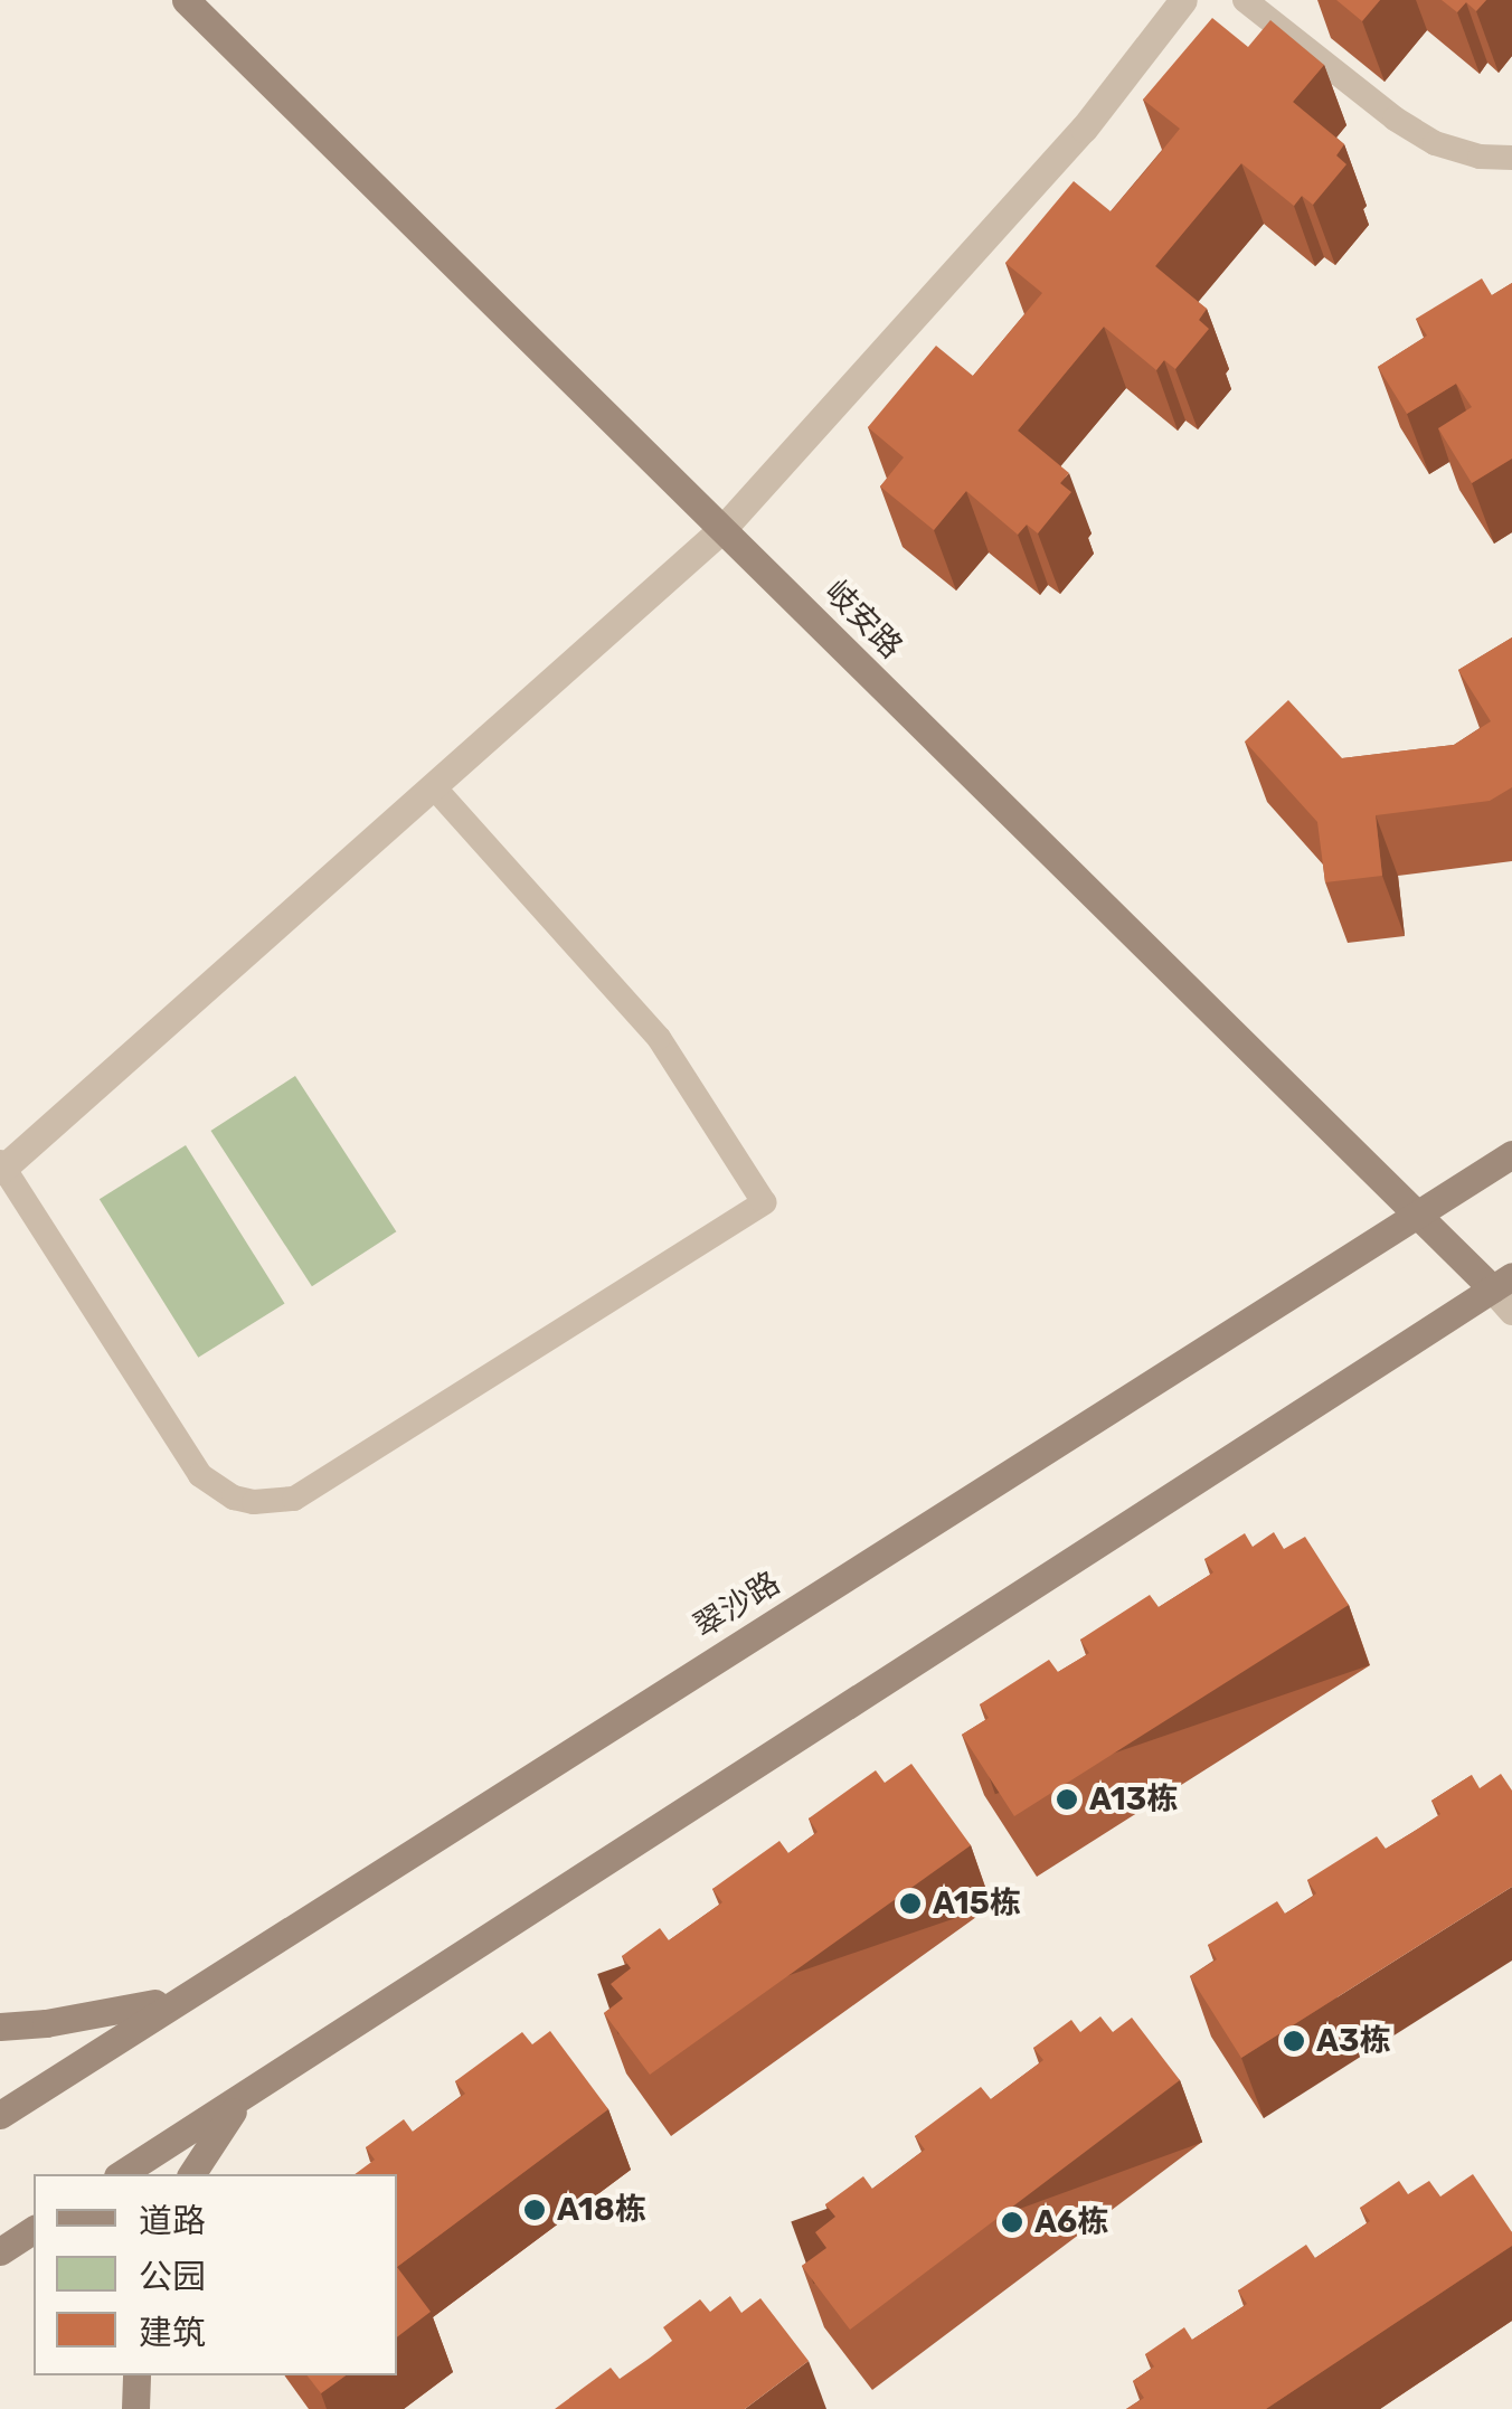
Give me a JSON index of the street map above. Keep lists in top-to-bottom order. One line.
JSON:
{"streets":{"main road":["岐安路","翠沙路"]},"crossings":[["岐安路","翠沙路"]],"places":["A13栋","A15栋","A3栋","A18栋","A6栋"],"legend":["道路","公园","建筑"]}
